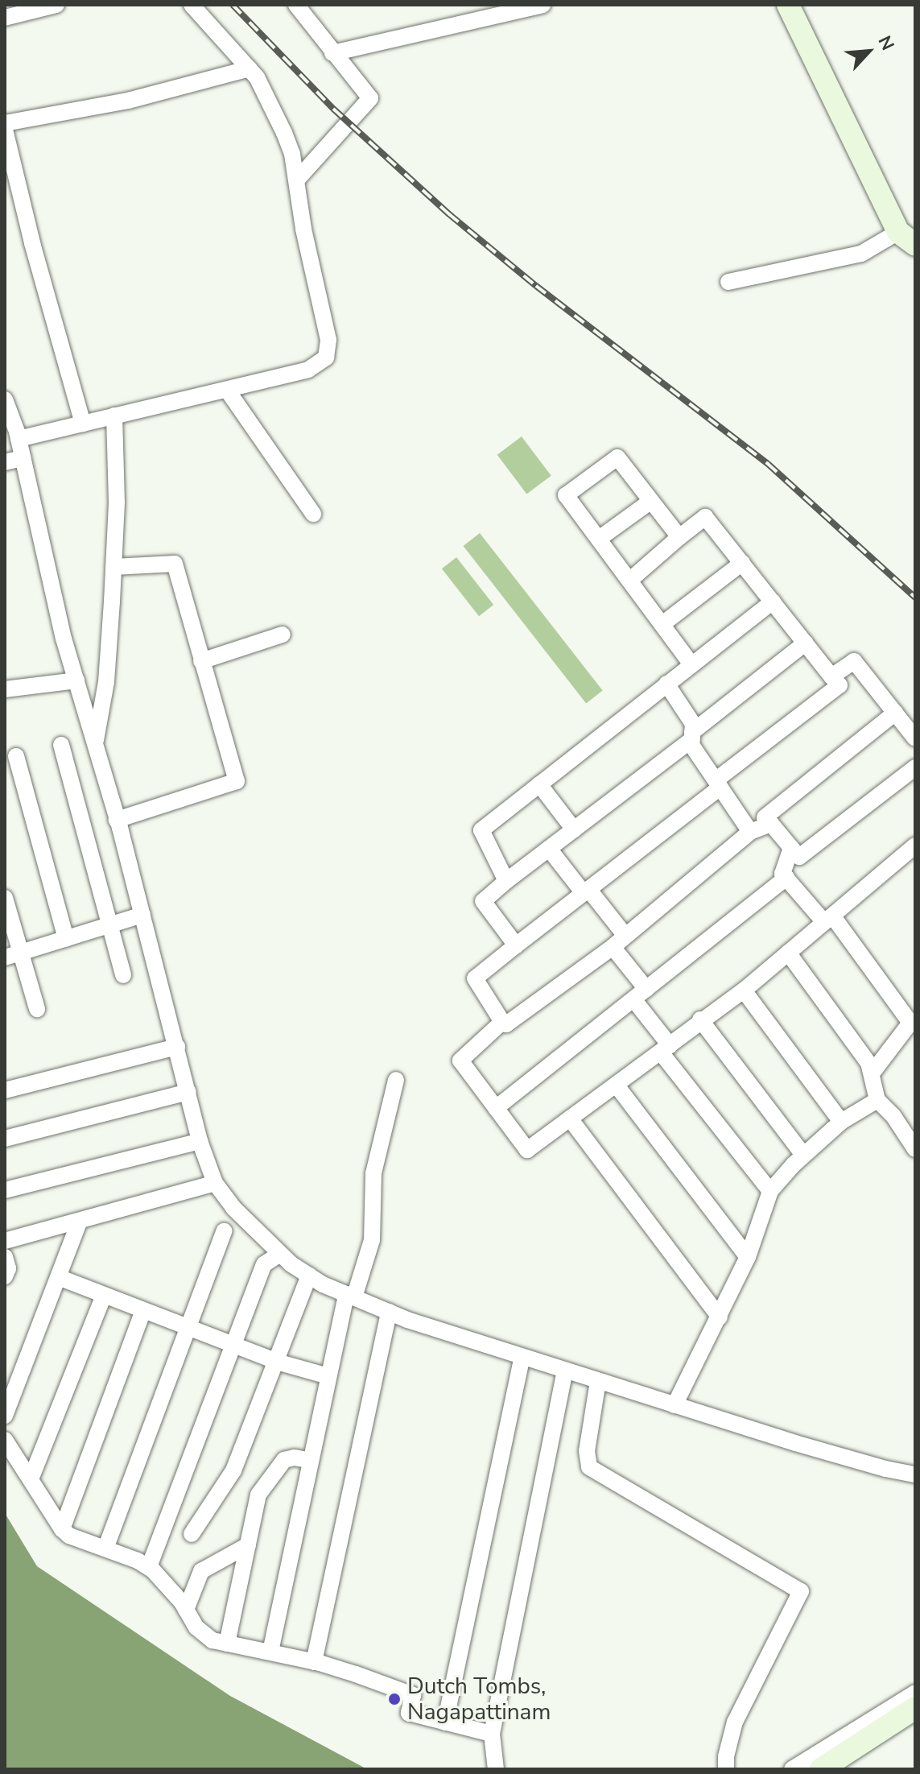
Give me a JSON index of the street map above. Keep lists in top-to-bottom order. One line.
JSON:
{"places":["Dutch Tombs, Nagapattinam"],"north":"top right"}
